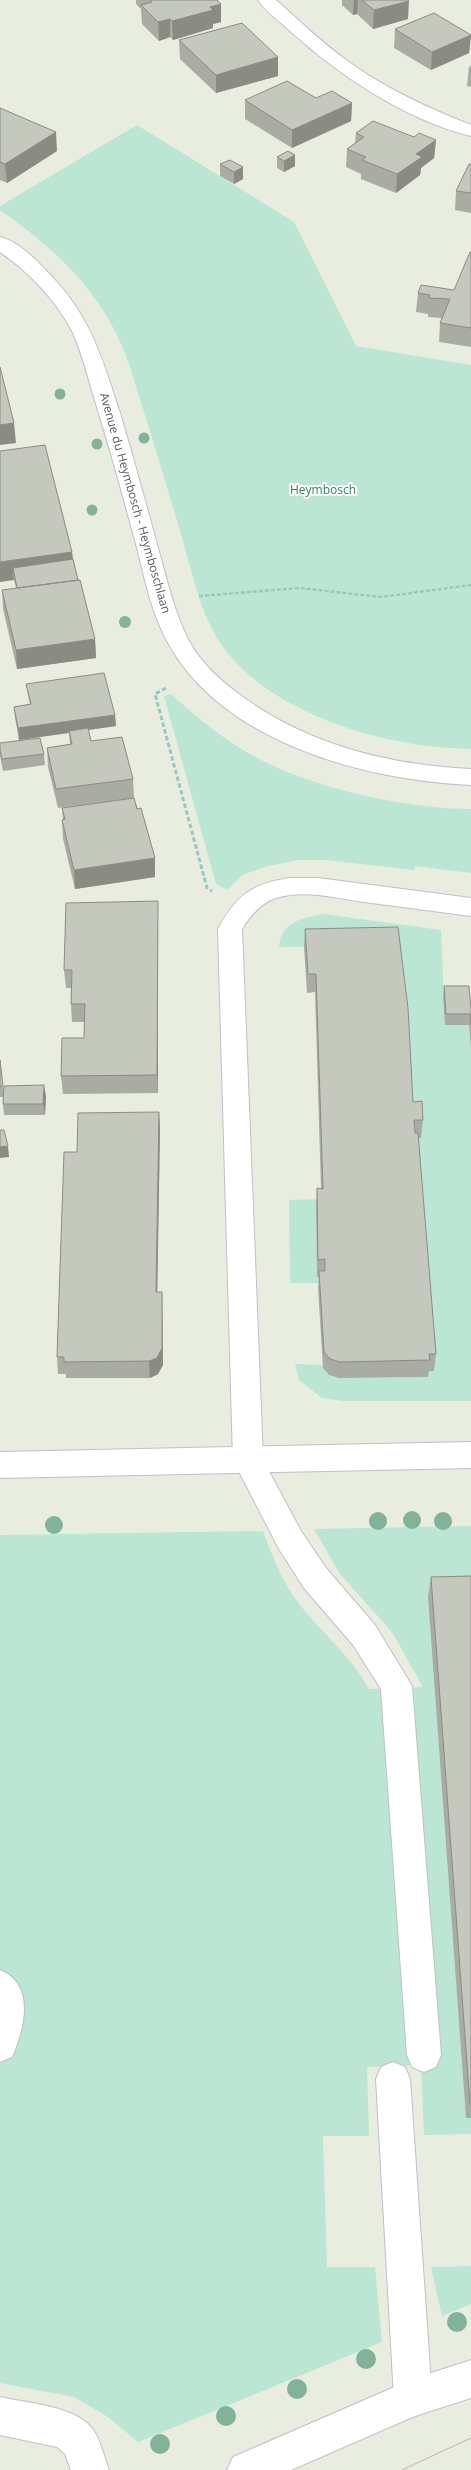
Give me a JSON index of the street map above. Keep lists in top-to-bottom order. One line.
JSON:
{"streets":{"street":["Avenue du Heymbosch - Heymboschlaan"]},"parks":["Heymbosch"]}
